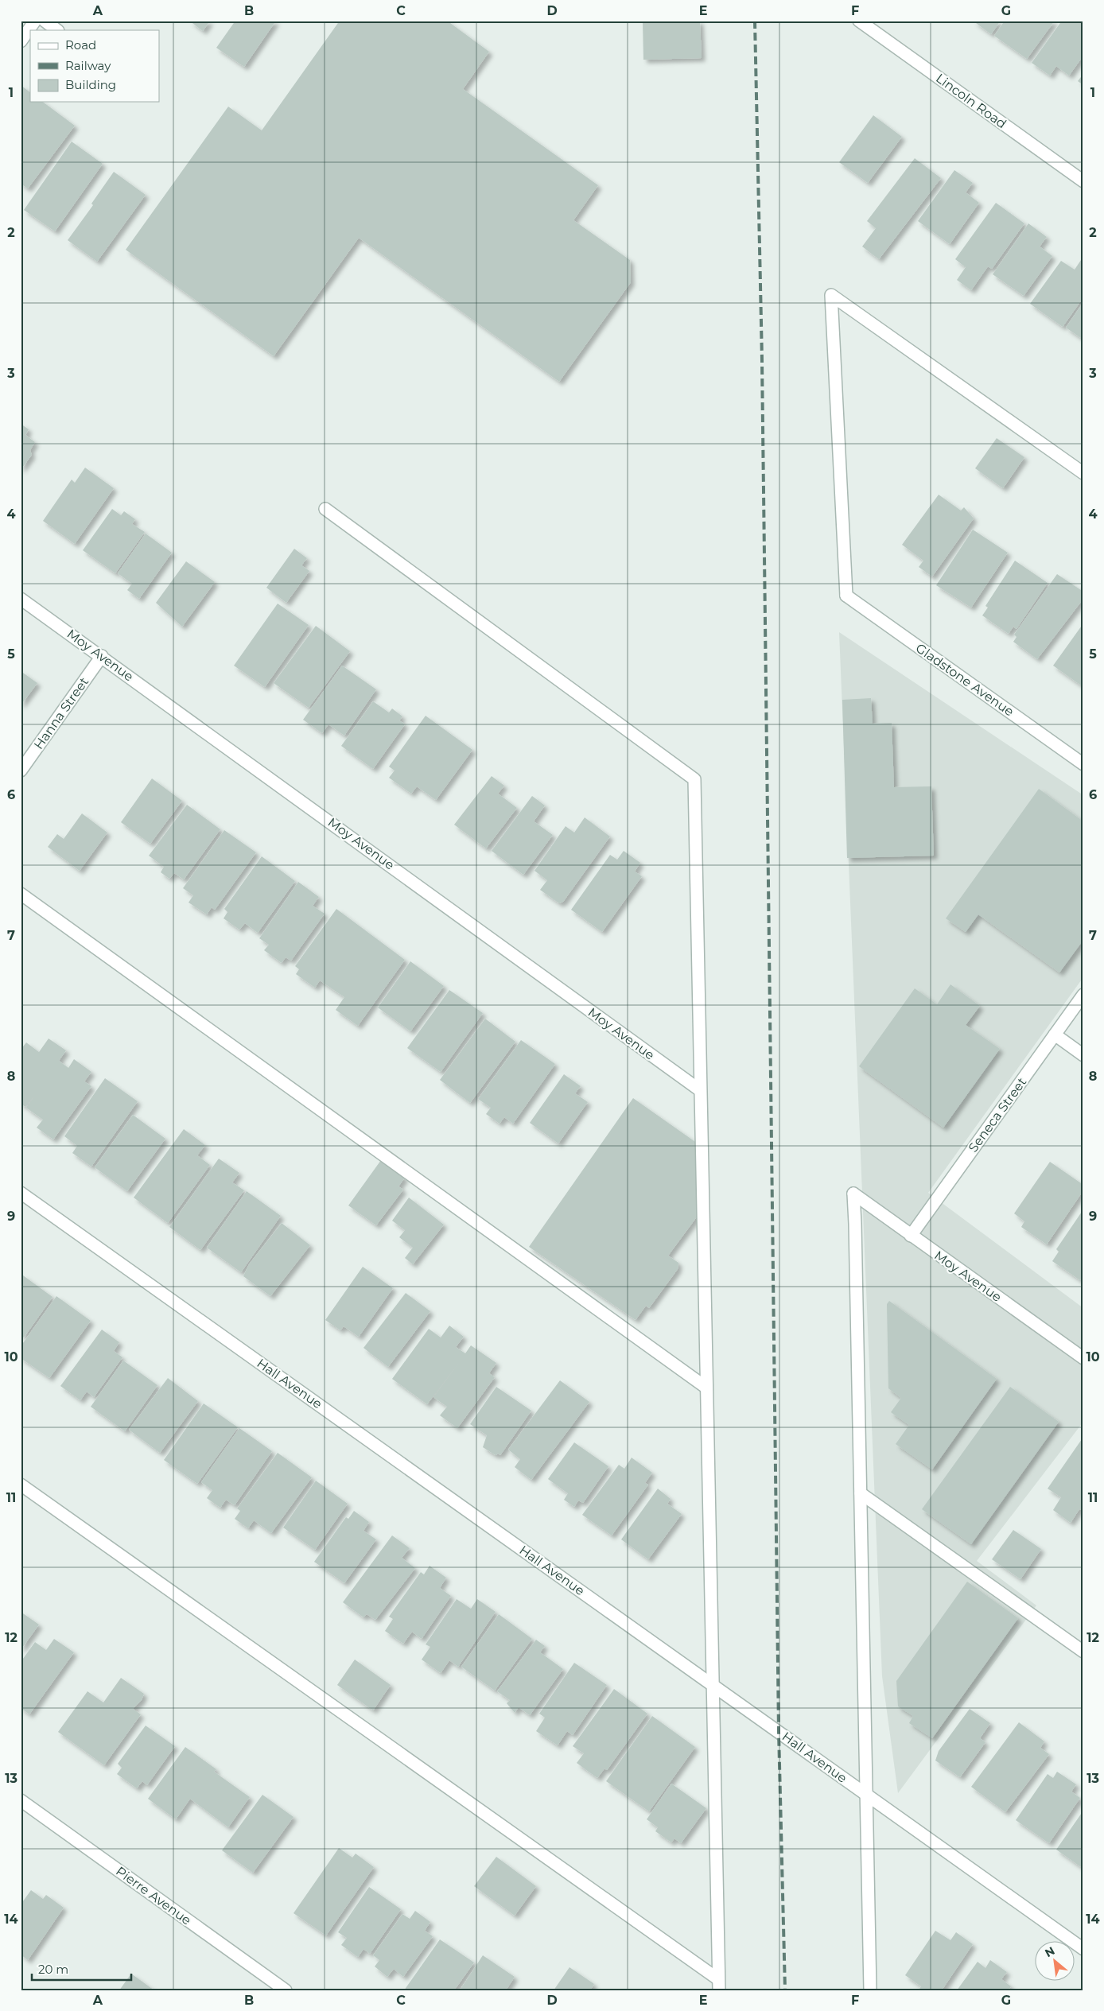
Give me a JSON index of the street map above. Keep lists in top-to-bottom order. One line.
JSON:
{"streets":{"street":["Lincoln Road","Moy Avenue","Gladstone Avenue","Hanna Street","Seneca Street","Hall Avenue","Pierre Avenue"]},"crossings":[["Moy Avenue","Hanna Street"],["Moy Avenue","Seneca Street"]],"legend":["Road","Railway","Building"],"scale_bar":"20 m","north":"top left","grid":{"columns":["A","B","C","D","E","F","G"],"rows":["1","2","3","4","5","6","7","8","9","10","11","12","13","14"]}}
